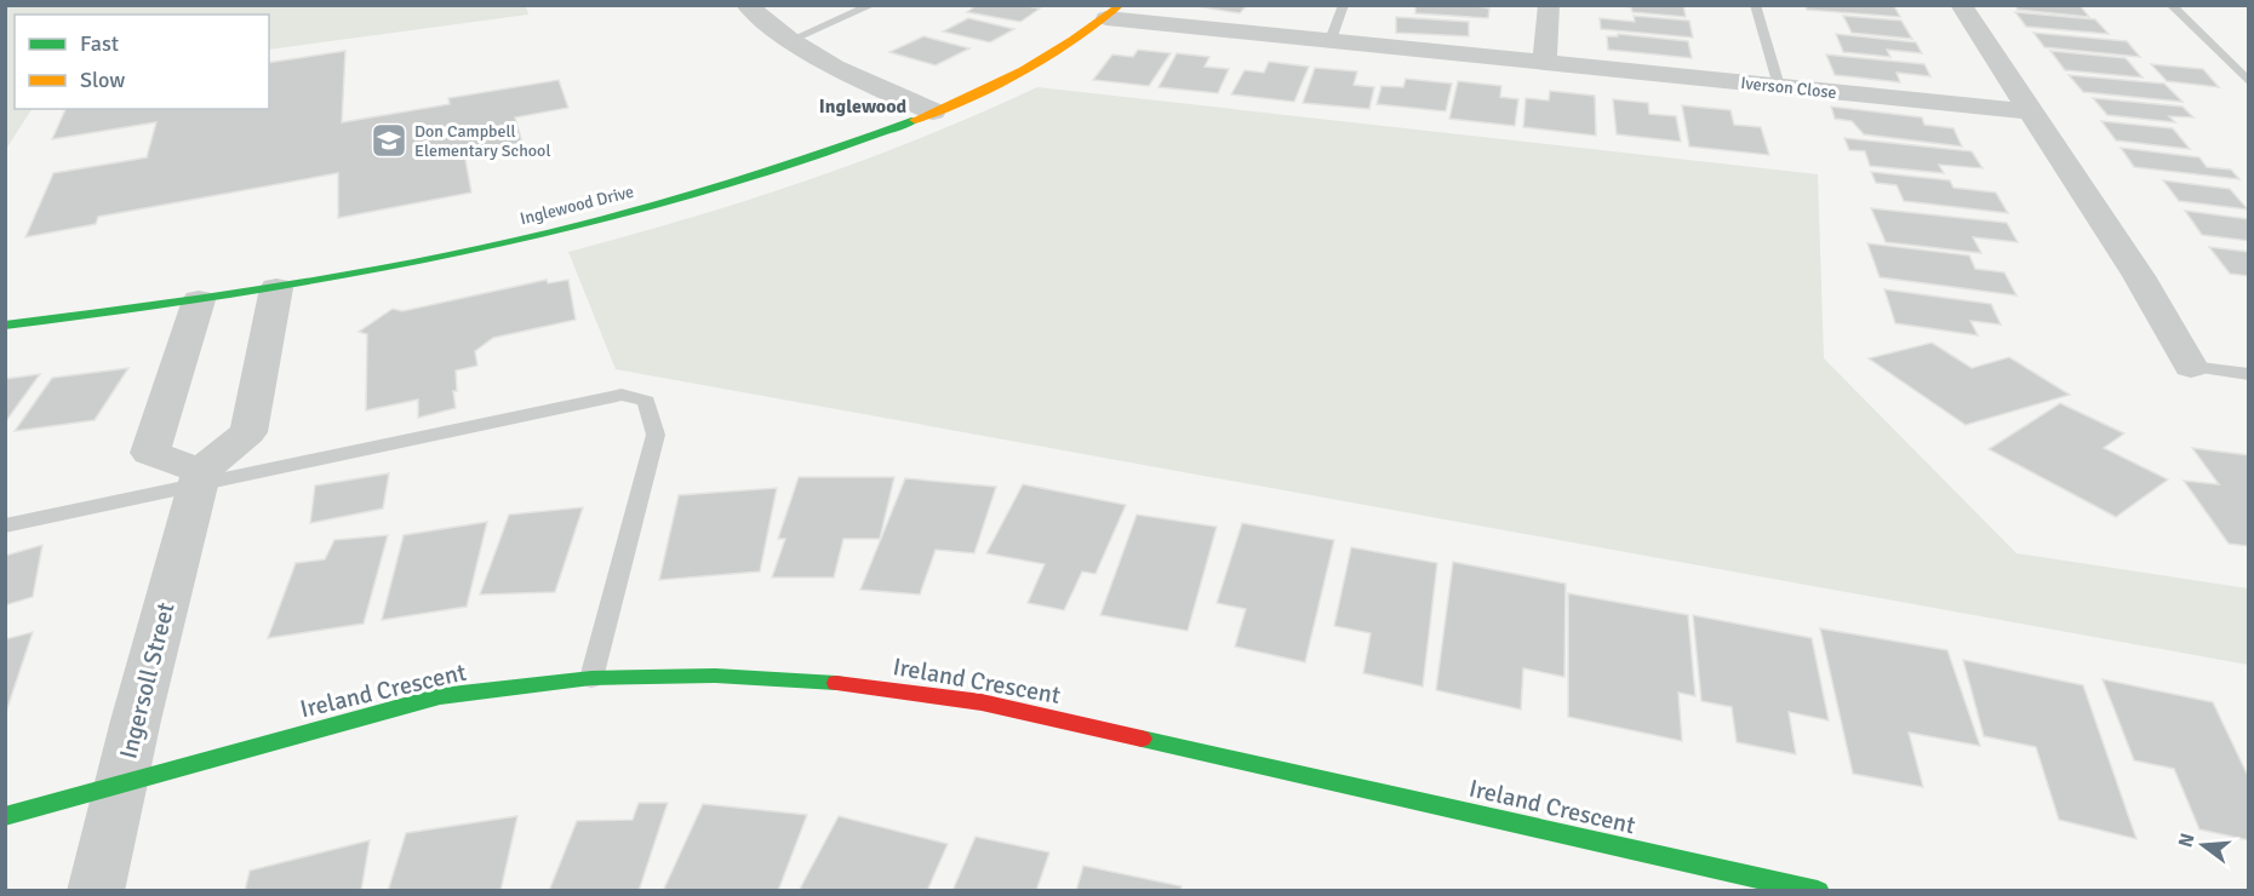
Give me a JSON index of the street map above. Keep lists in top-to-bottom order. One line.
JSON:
{"streets":{"street":["Iverson Close","Inglewood Drive","Ingersoll Street","Ireland Crescent"]},"crossings":[["Iverson Close","Inglewood Drive"],["Ingersoll Street","Ireland Crescent"]],"districts":["Inglewood"],"places":{"school or university":["Don Campbell Elementary School"]},"legend":["Fast","Slow"],"north":"left"}
